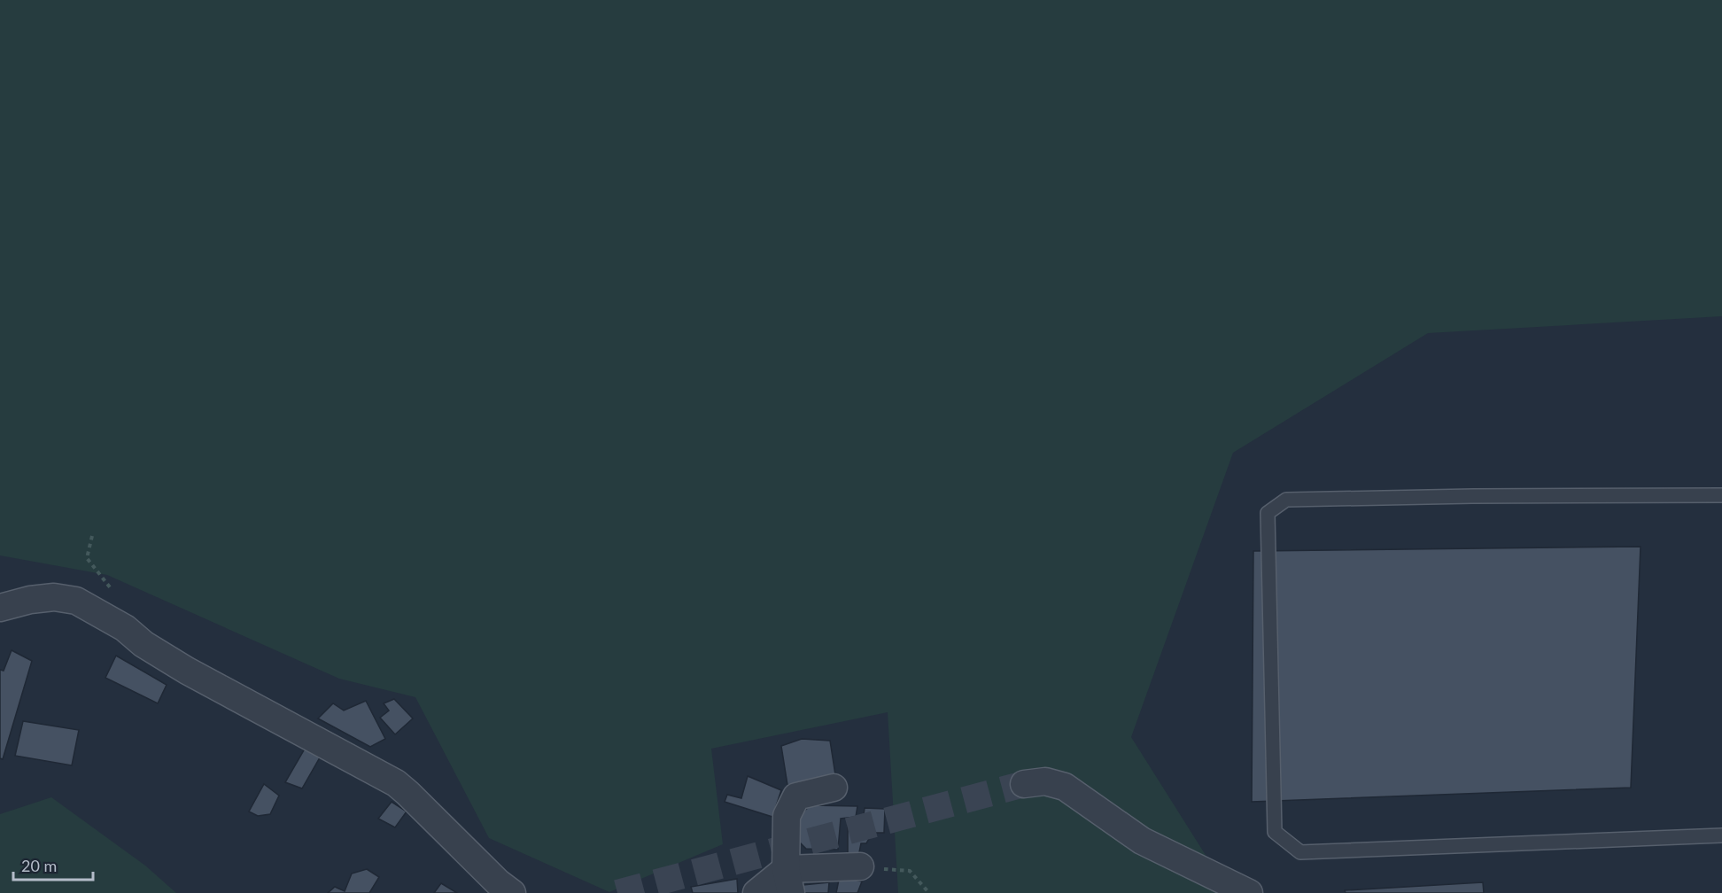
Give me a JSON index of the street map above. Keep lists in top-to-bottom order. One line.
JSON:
{"scale_bar":"20 m"}
